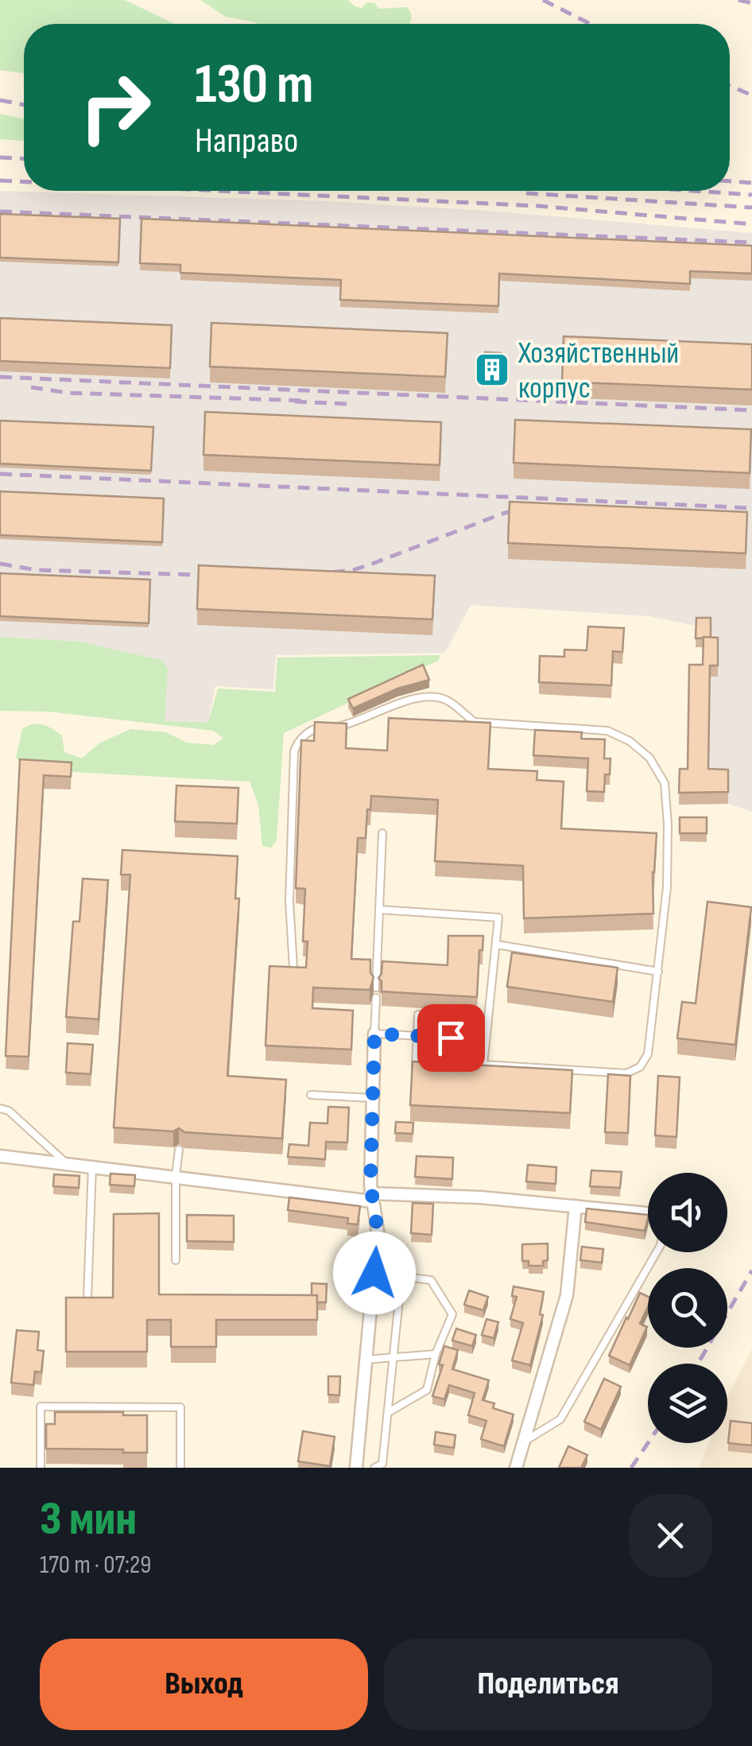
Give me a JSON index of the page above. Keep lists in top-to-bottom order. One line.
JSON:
{"places":{"building":["Хозяйственный корпус"]},"page":{"turn":["130 m","Направо"],"heading":["3 мин","170 m · 07:29"],"buttons":["Выход","Поделиться"]}}
